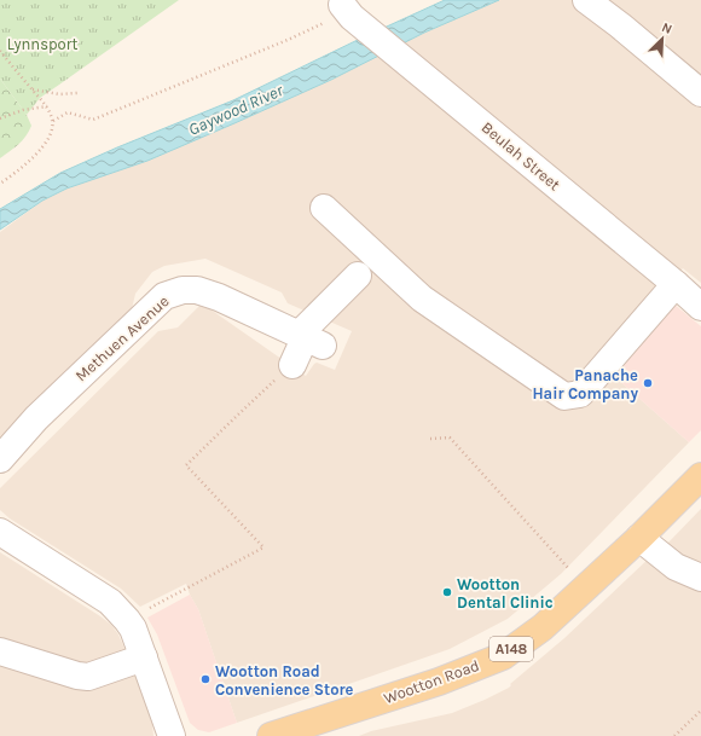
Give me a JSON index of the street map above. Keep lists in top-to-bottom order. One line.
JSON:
{"streets":{"main road":["A148","Wootton Road"],"street":["Beulah Street","Methuen Avenue"]},"water":["Gaywood River"],"parks":["Lynnsport"],"places":["Panache Hair Company","Wootton Dental Clinic","Wootton Road Convenience Store"],"north":"top right"}
